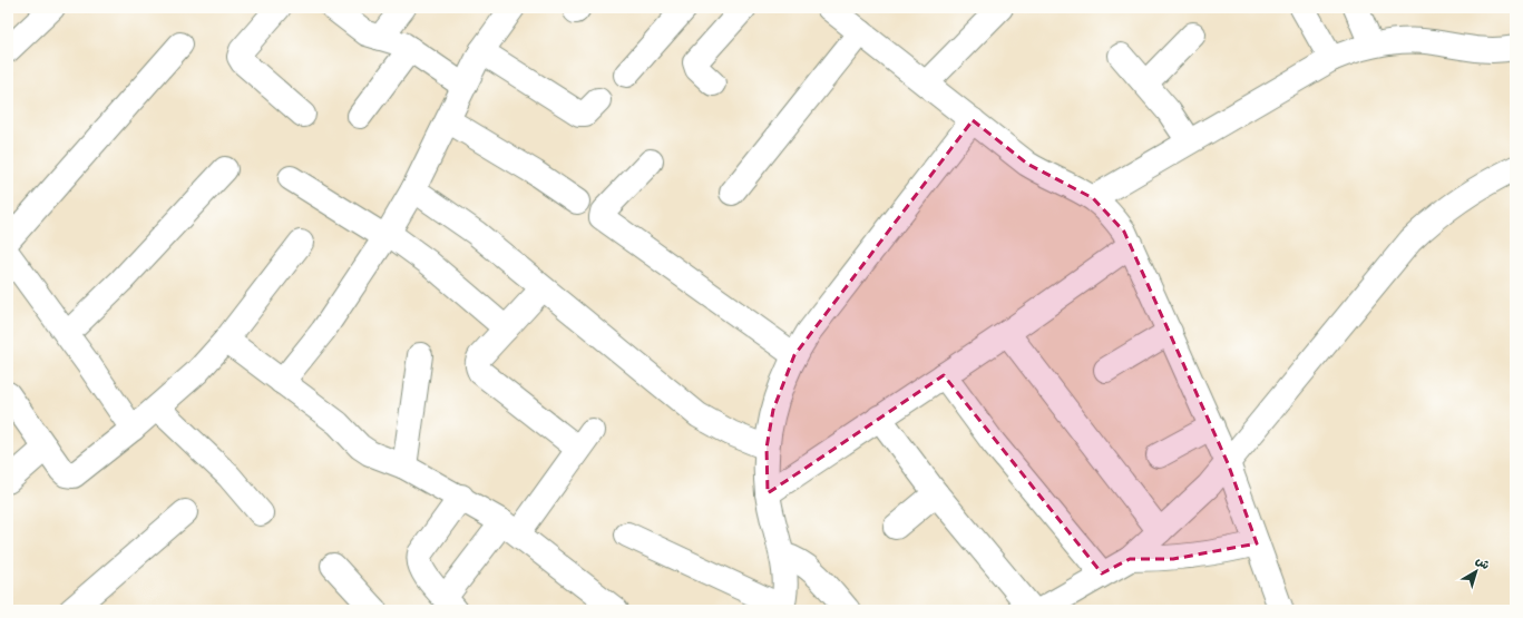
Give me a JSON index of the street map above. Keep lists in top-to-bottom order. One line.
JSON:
{"north":"top right"}
